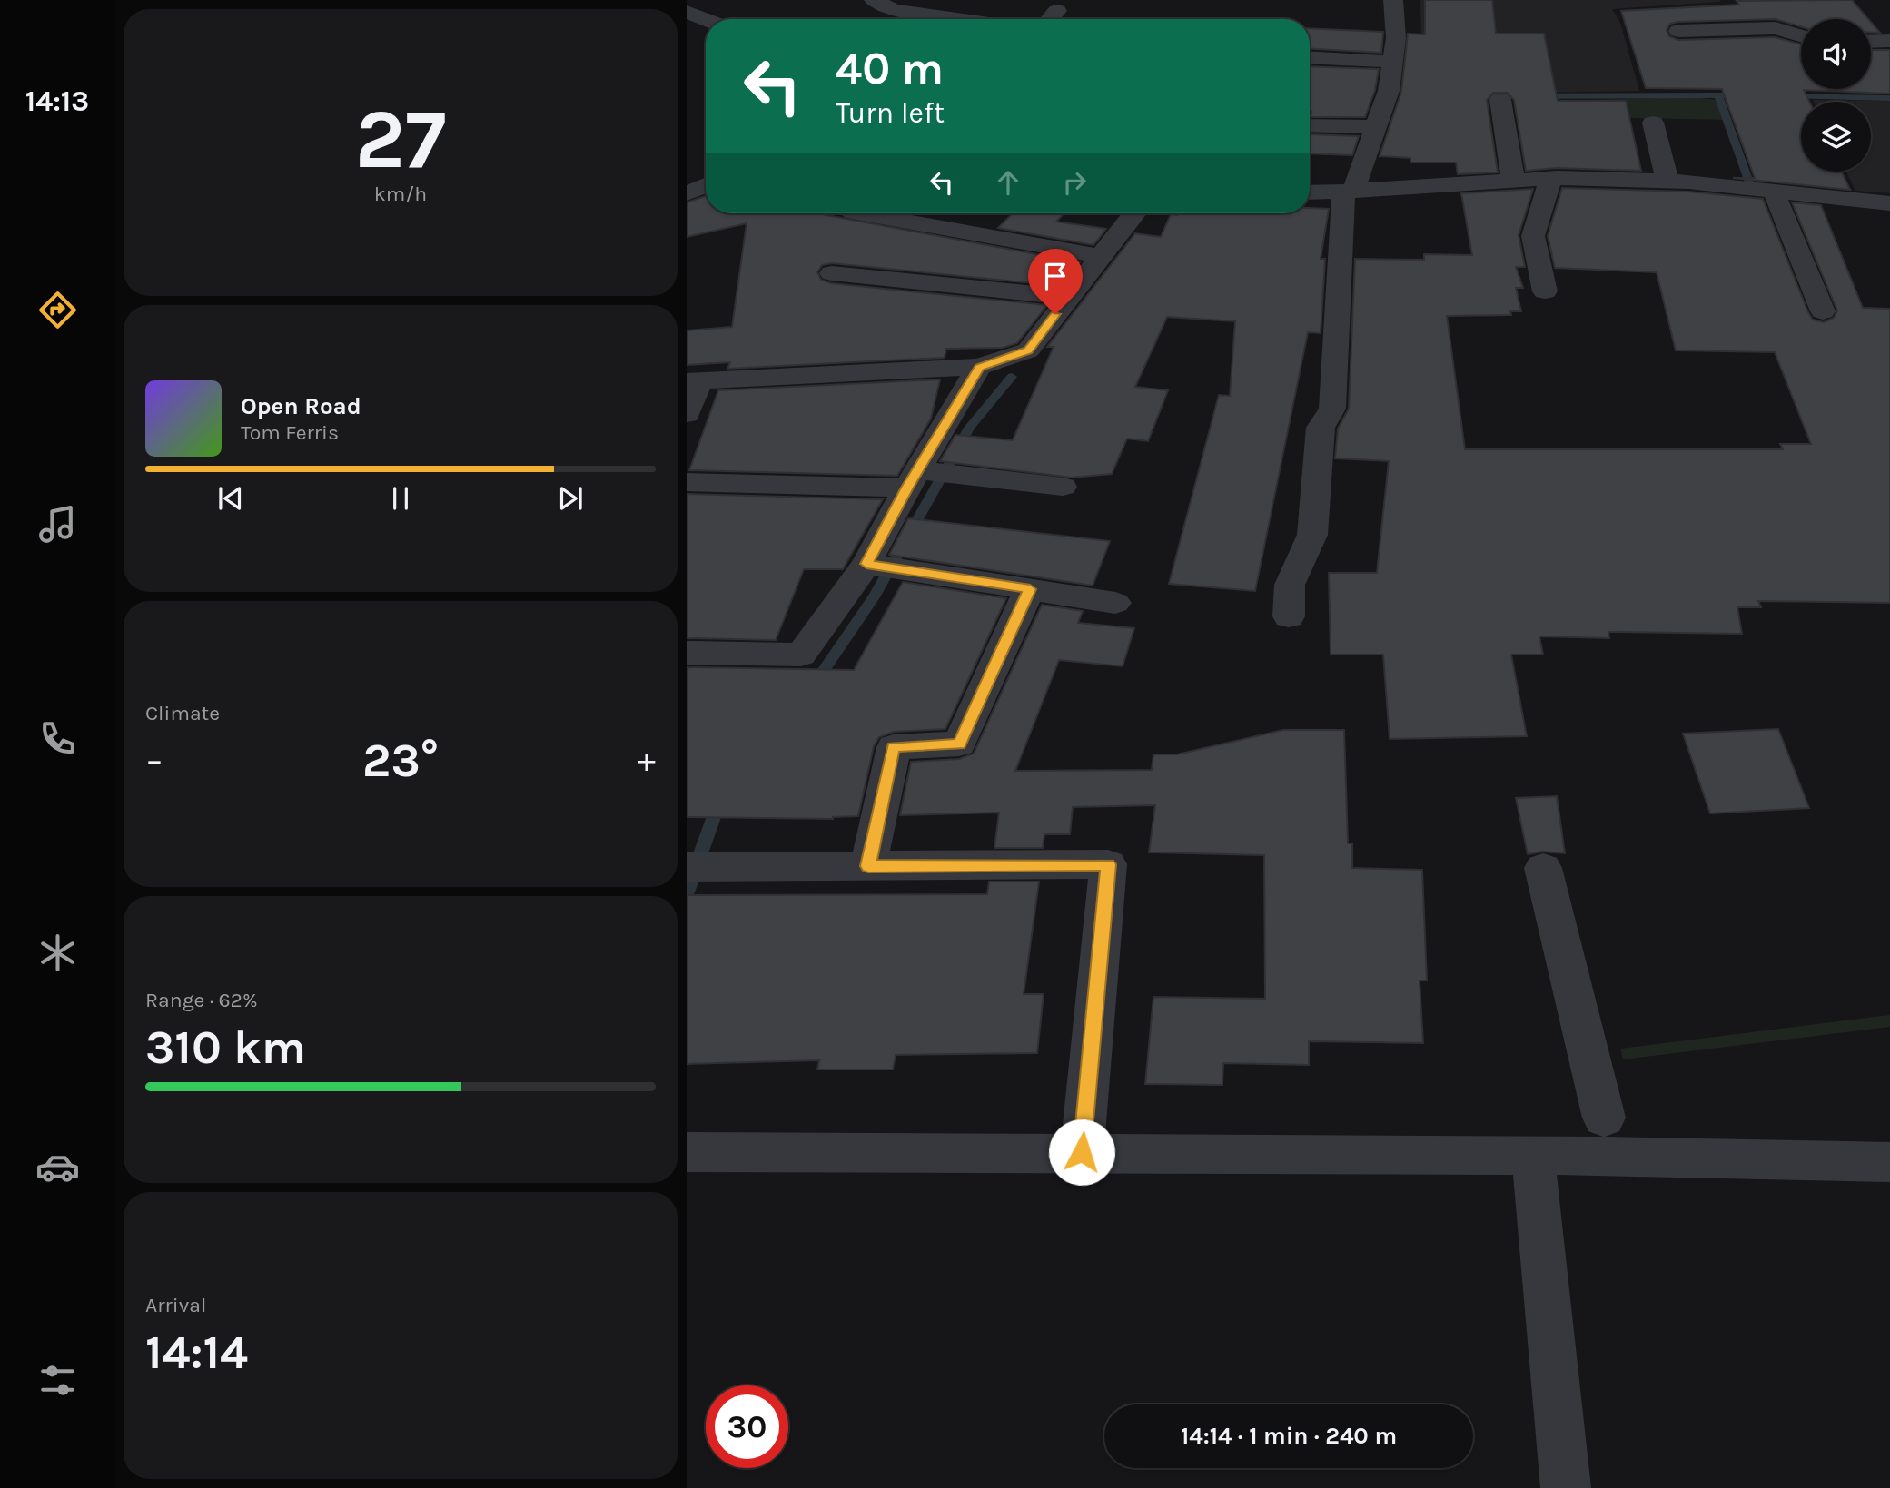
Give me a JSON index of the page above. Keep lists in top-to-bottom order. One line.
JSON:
{"page":{"tabs":"14:13","tile":[["27","km/h"],"Climate",["Range · 62%","310 km"],["Arrival","14:14"]],"turn":["40 m","Turn left"],"song":["Open Road","Tom Ferris"],"heat":["−","23°","+"],"limit":"30","trip":"14:14 · 1 min · 240 m"}}
